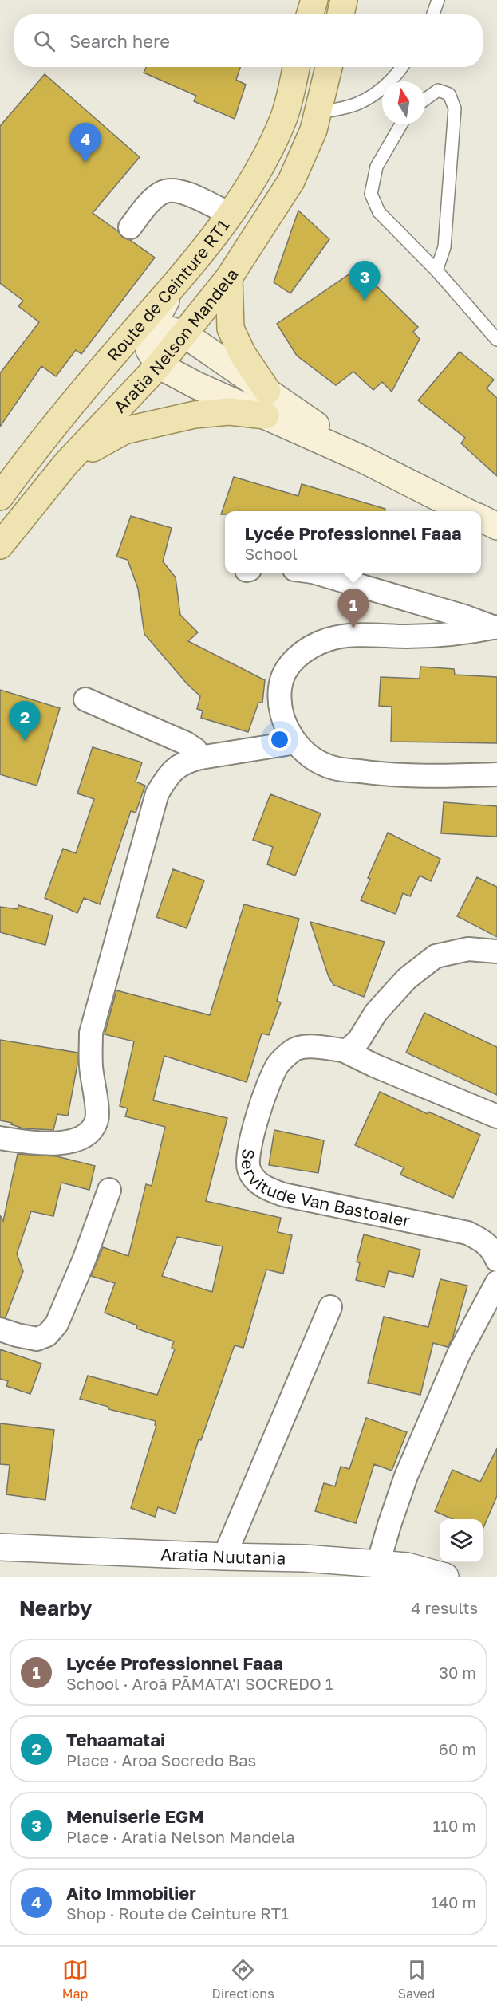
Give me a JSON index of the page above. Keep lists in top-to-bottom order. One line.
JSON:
{"streets":{"main road":["Route de Ceinture RT1","Aratia Nelson Mandela"],"street":["Servitude Van Bastoaler","Aratia Nuutania"]},"north":"top","page":{"search":"Search here","pins":["4","3","1","2"],"popup":["Lycée Professionnel Faaa","School"],"heading":["Nearby","4 results"],"list":[{"mark":"1","name":"Lycée Professionnel Faaa","note":"School · Aroā PĀMATA'I SOCREDO 1","value":"30 m"},{"mark":"2","name":"Tehaamatai","note":"Place · Aroa Socredo Bas","value":"60 m"},{"mark":"3","name":"Menuiserie EGM","note":"Place · Aratia Nelson Mandela","value":"110 m"},{"mark":"4","name":"Aito Immobilier","note":"Shop · Route de Ceinture RT1","value":"140 m"}],"nav":["Map","Directions","Saved"]}}
